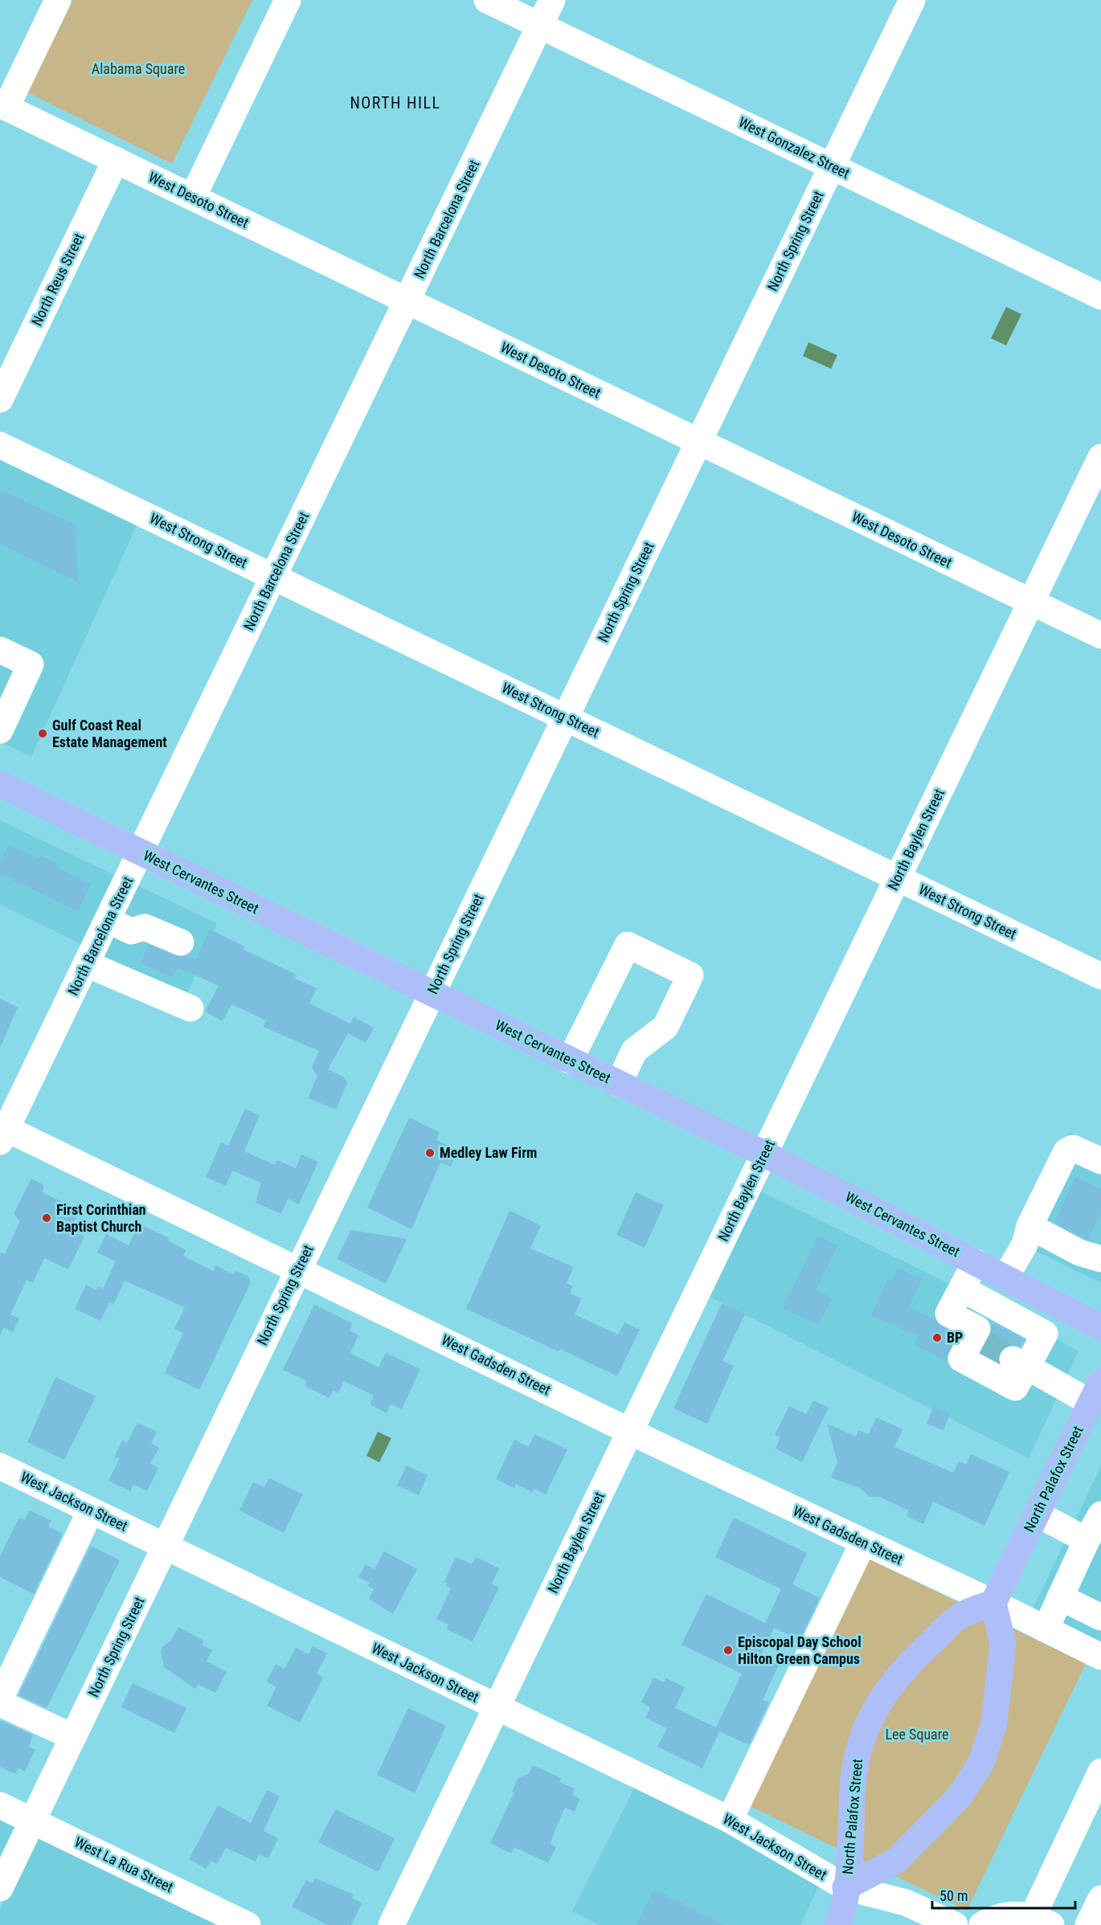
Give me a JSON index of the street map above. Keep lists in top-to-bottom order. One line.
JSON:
{"streets":{"main road":["West Cervantes Street","North Palafox Street"],"street":["West Gonzalez Street","West Desoto Street","North Barcelona Street","North Spring Street","North Reus Street","West Strong Street","North Baylen Street","West Gadsden Street","West Jackson Street","West La Rua Street"]},"crossings":[["West Gonzalez Street","North Barcelona Street"],["West Gonzalez Street","North Spring Street"],["West Desoto Street","North Barcelona Street"],["West Desoto Street","North Spring Street"],["West Desoto Street","North Reus Street"],["West Desoto Street","North Baylen Street"],["North Barcelona Street","West Strong Street"],["North Barcelona Street","West Cervantes Street"],["North Barcelona Street","West Gadsden Street"],["North Spring Street","West Strong Street"],["North Spring Street","West Cervantes Street"],["North Spring Street","West Gadsden Street"],["North Spring Street","West Jackson Street"],["North Spring Street","West La Rua Street"],["West Strong Street","North Baylen Street"],["North Baylen Street","West Cervantes Street"],["North Baylen Street","West Gadsden Street"],["North Baylen Street","West Jackson Street"],["West Gadsden Street","North Palafox Street"],["North Palafox Street","West Jackson Street"]],"districts":["NORTH HILL"],"parks":["Alabama Square","Lee Square"],"places":["Gulf Coast Real Estate Management","Medley Law Firm","First Corinthian Baptist Church","BP","Episcopal Day School Hilton Green Campus"],"scale_bar":"50 m"}
